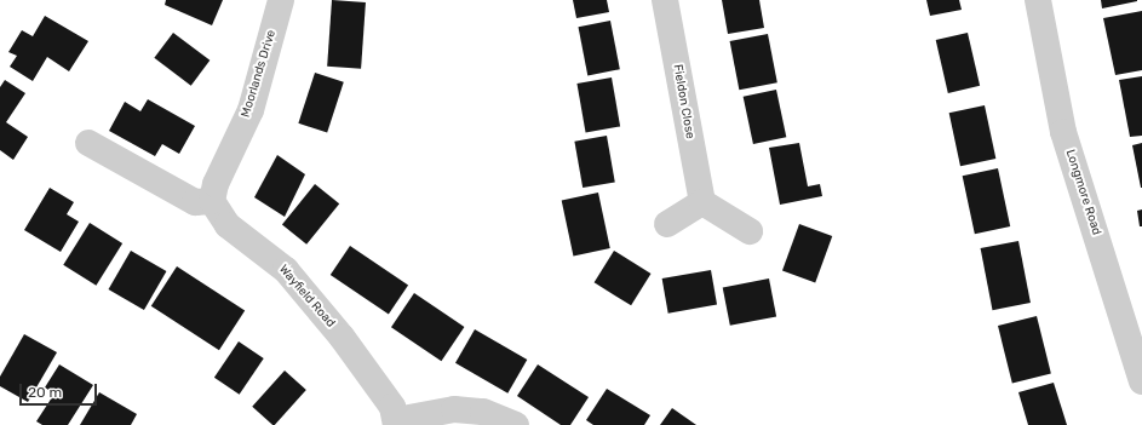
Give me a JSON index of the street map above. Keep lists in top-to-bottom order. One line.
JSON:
{"streets":{"street":["Moorlands Drive","Fieldon Close","Longmore Road","Wayfield Road"]},"crossings":[["Moorlands Drive","Wayfield Road"]],"scale_bar":"20 m"}
